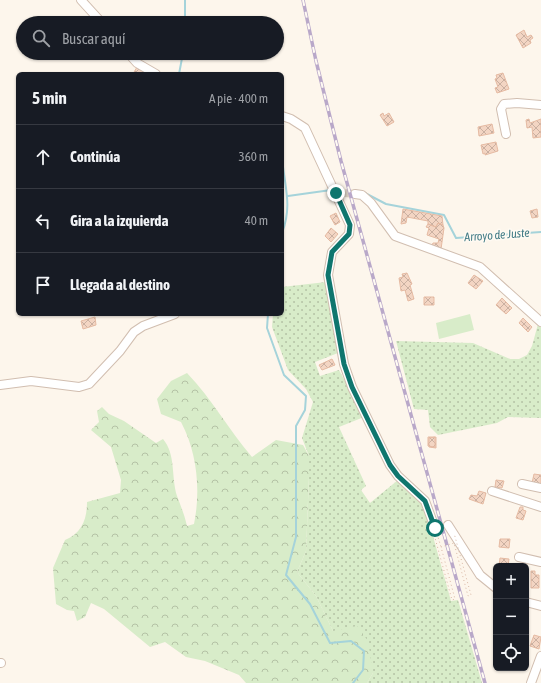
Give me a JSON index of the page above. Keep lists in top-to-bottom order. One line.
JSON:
{"water":["Arroyo de Juste"],"page":{"search":"Buscar aquí","heading":["5 min","A pie · 400 m"],"list":[["Continúa","360 m"],["Gira a la izquierda","40 m"],"Llegada al destino"],"map_buttons":["+","−"]}}
